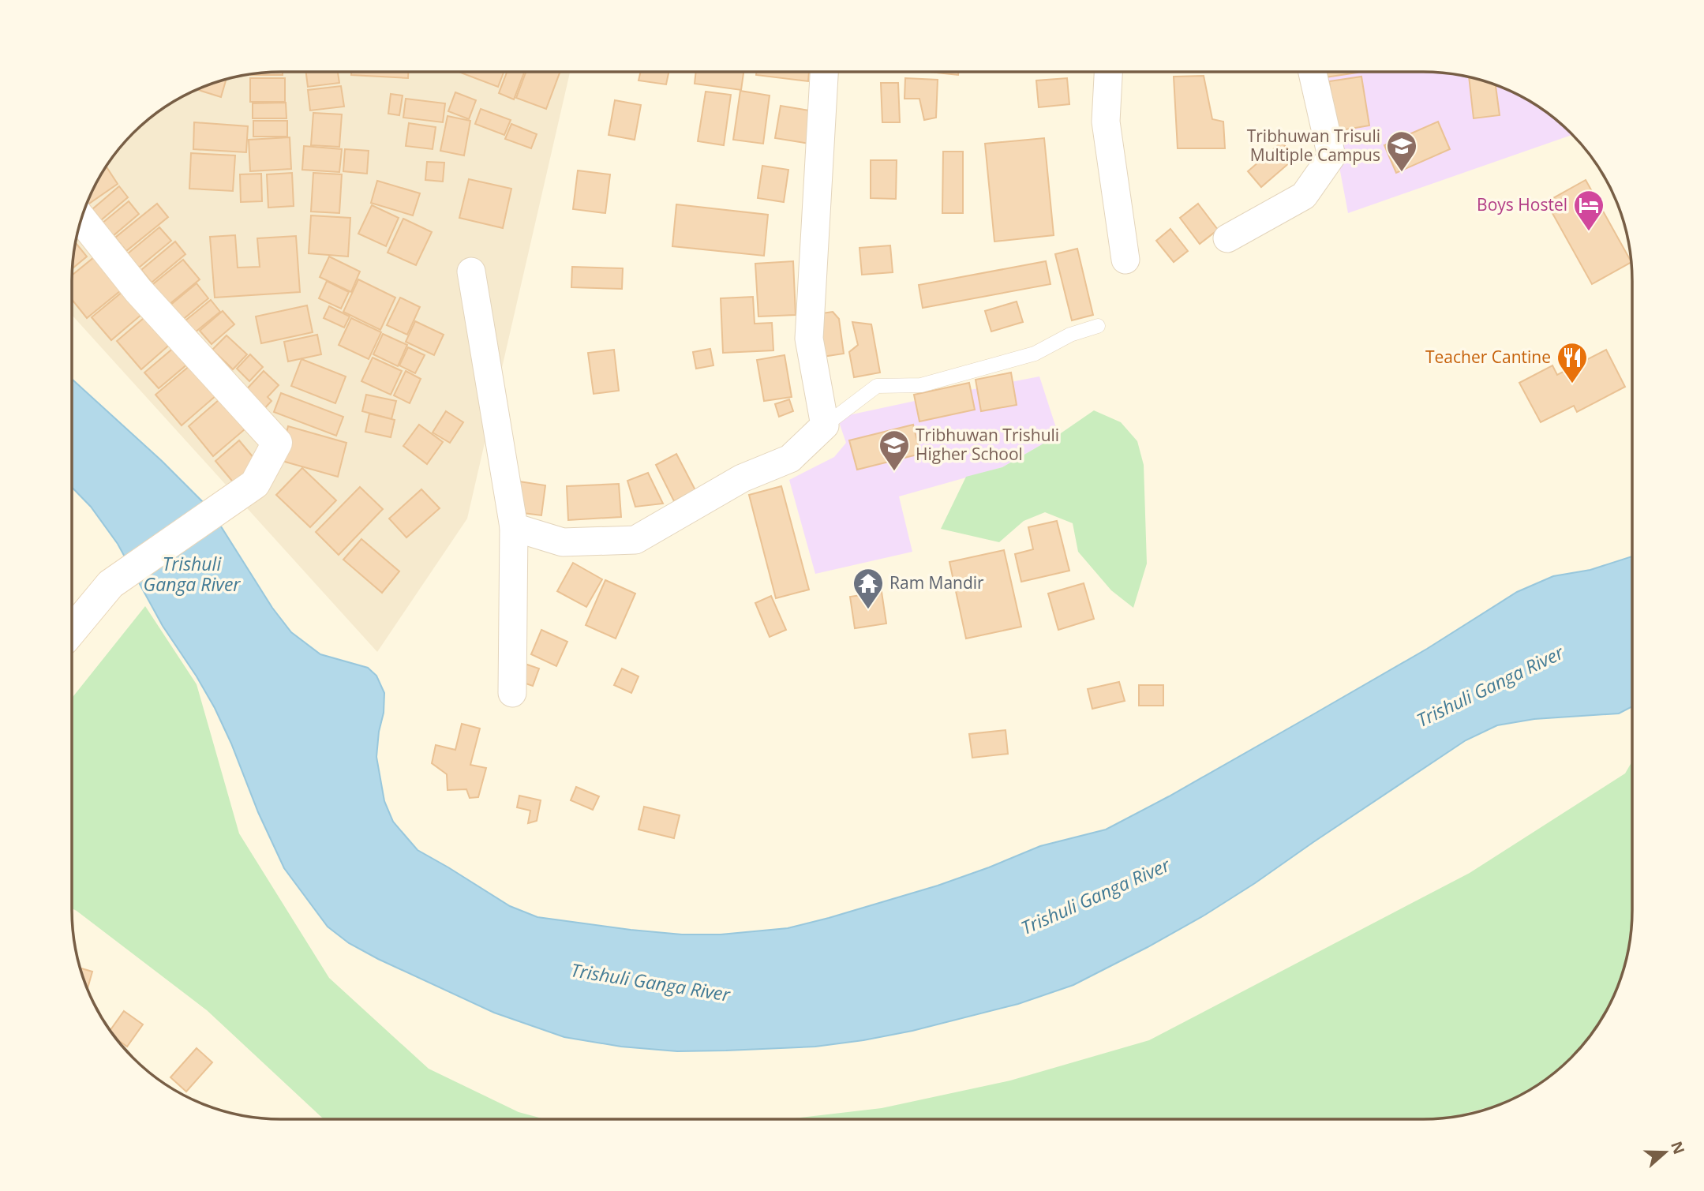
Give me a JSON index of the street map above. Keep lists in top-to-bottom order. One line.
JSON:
{"water":["Trishuli Ganga River"],"places":{"school or university":["Tribhuwan Trisuli Multiple Campus","Tribhuwan Trishuli Higher School"],"hotel":["Boys Hostel"],"restaurant":["Teacher Cantine"],"temple":["Ram Mandir"]},"north":"right"}
